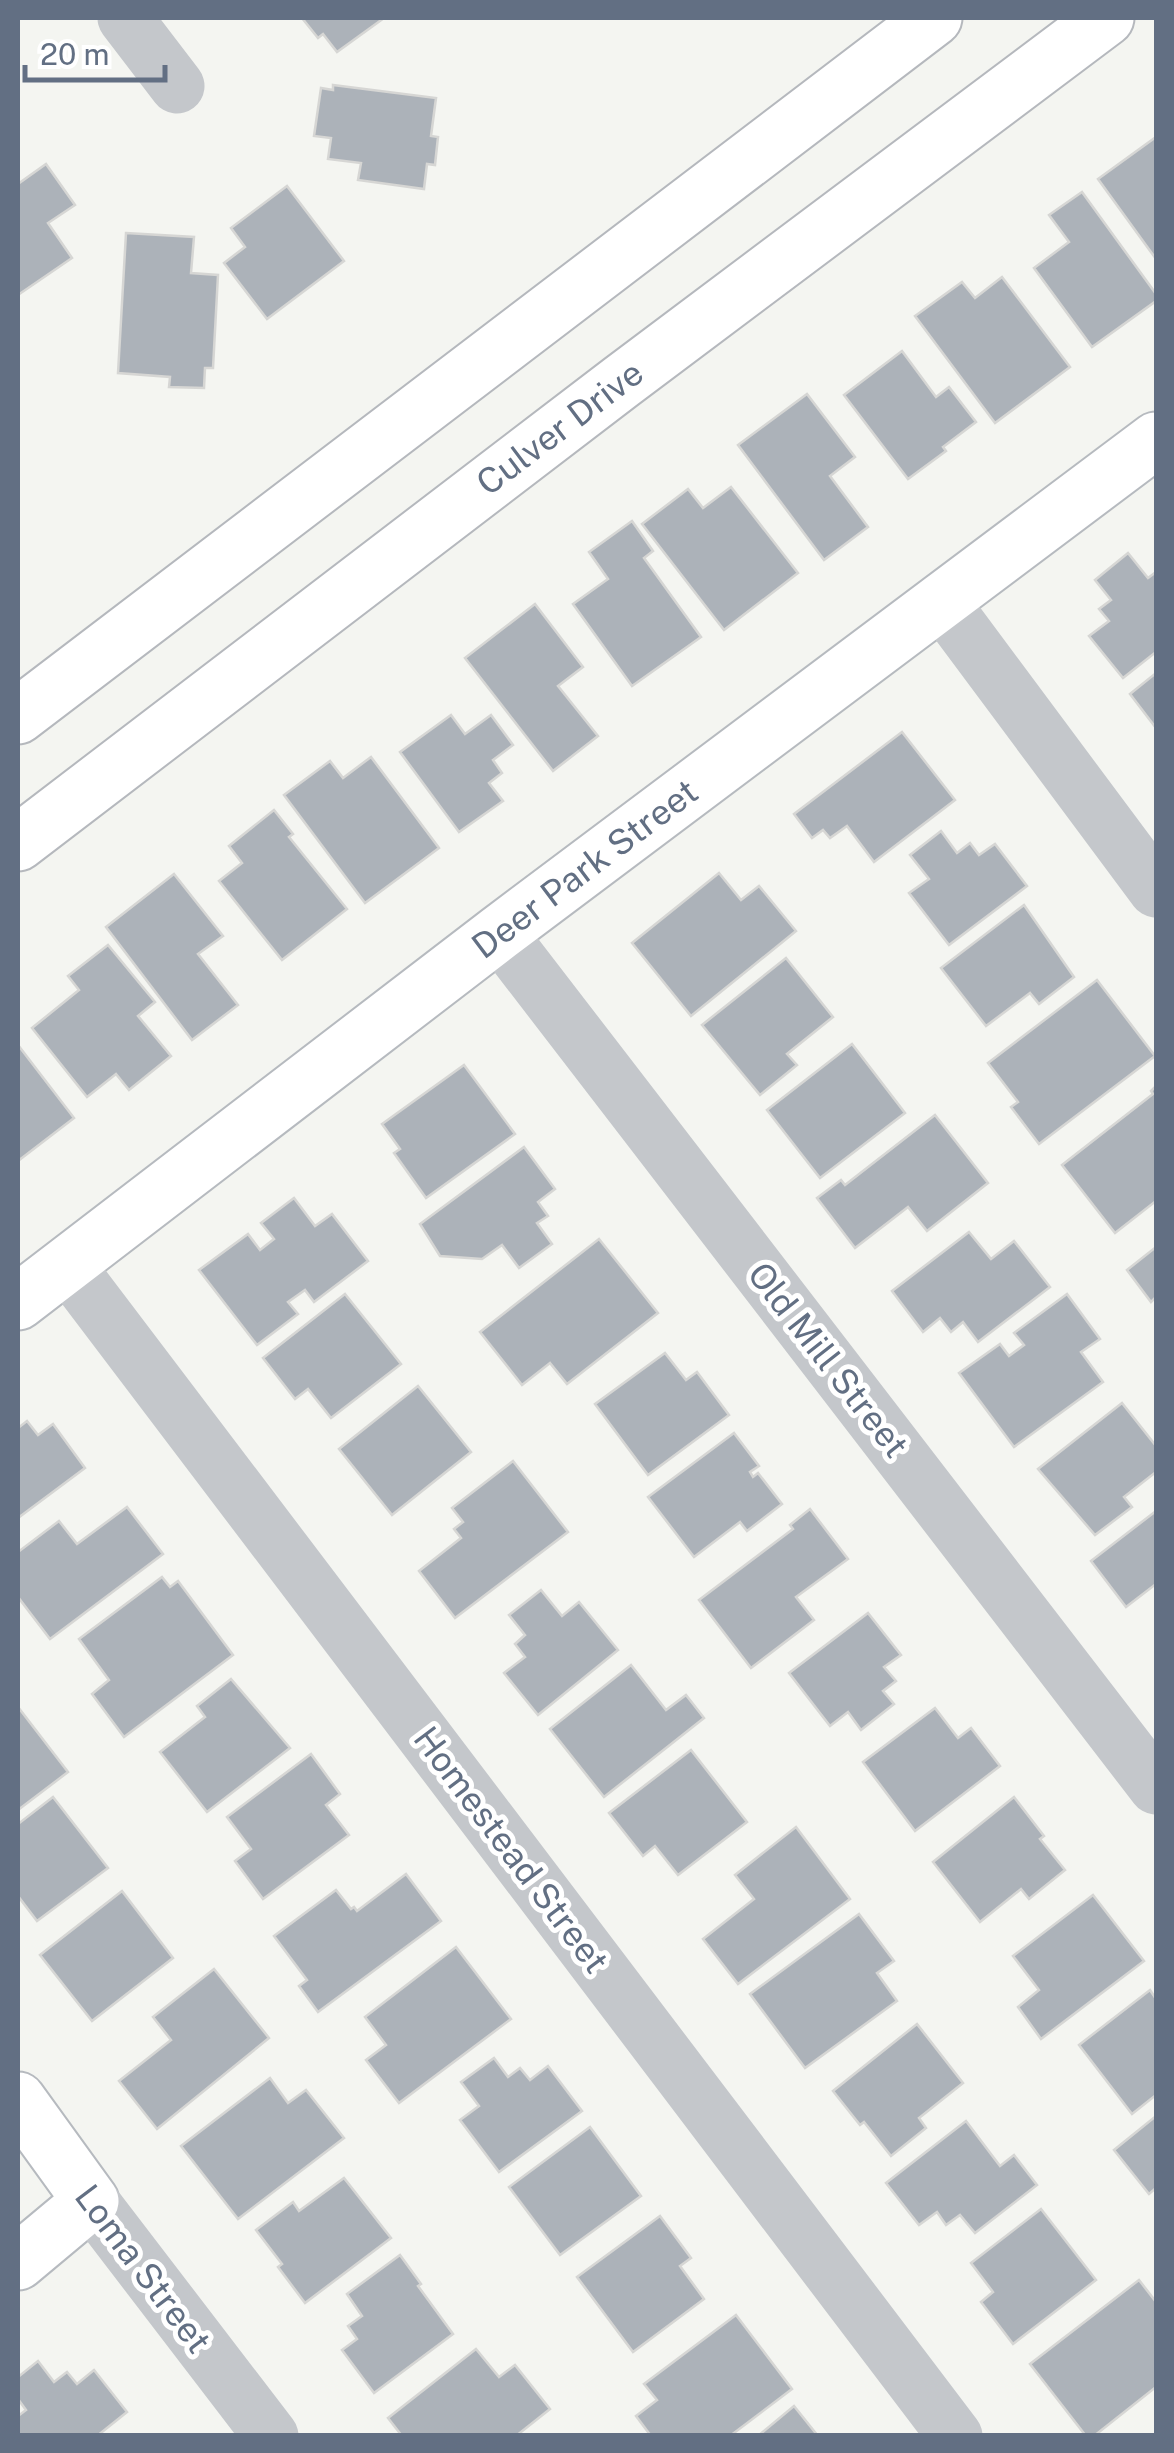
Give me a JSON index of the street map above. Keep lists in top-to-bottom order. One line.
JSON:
{"streets":{"main road":["Culver Drive","Deer Park Street","Loma Street"],"street":["Old Mill Street","Homestead Street"]},"crossings":[["Deer Park Street","Old Mill Street"],["Deer Park Street","Homestead Street"]],"scale_bar":"20 m"}
